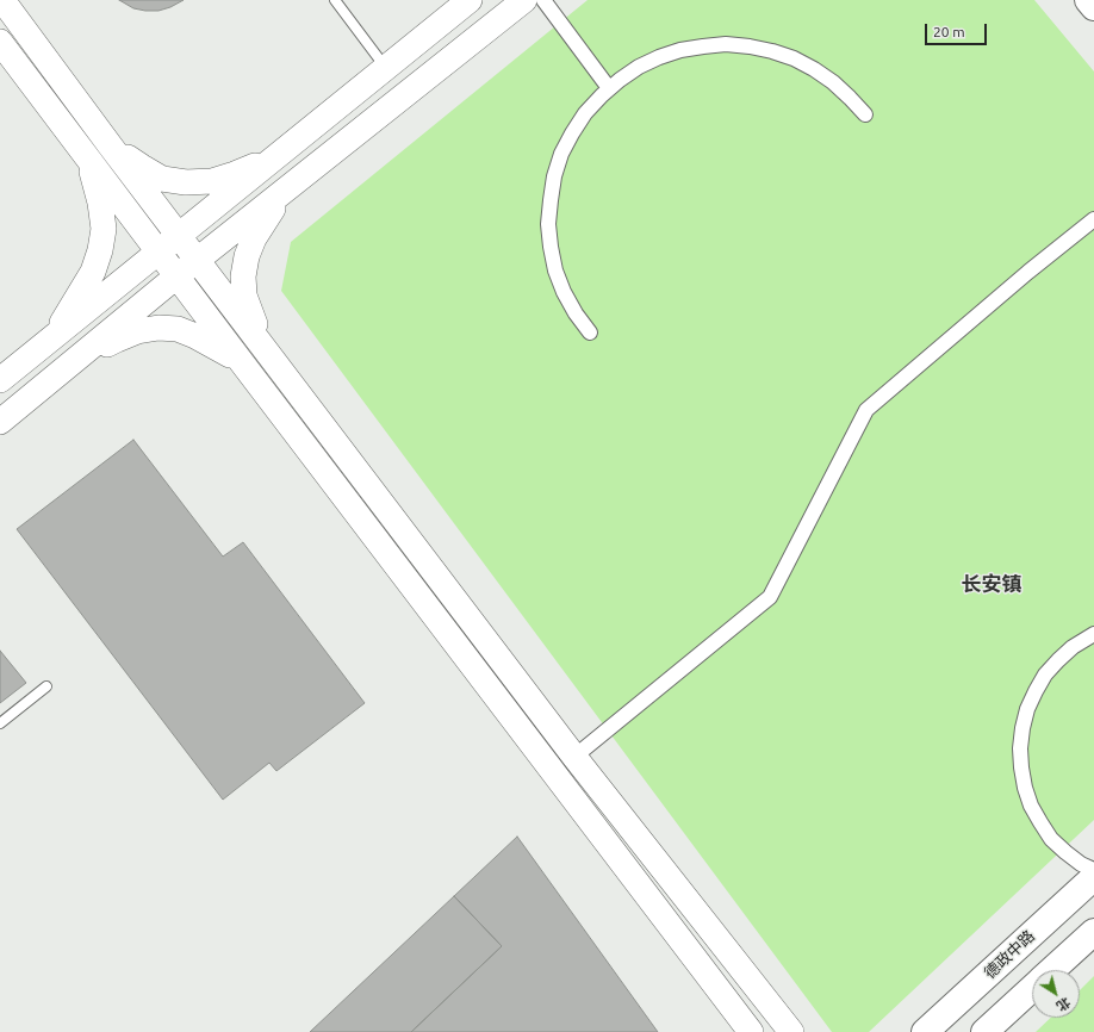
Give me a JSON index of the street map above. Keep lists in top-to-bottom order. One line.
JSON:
{"streets":{"main road":["德政中路"]},"districts":["长安镇"],"scale_bar":"20 m","north":"bottom right"}
